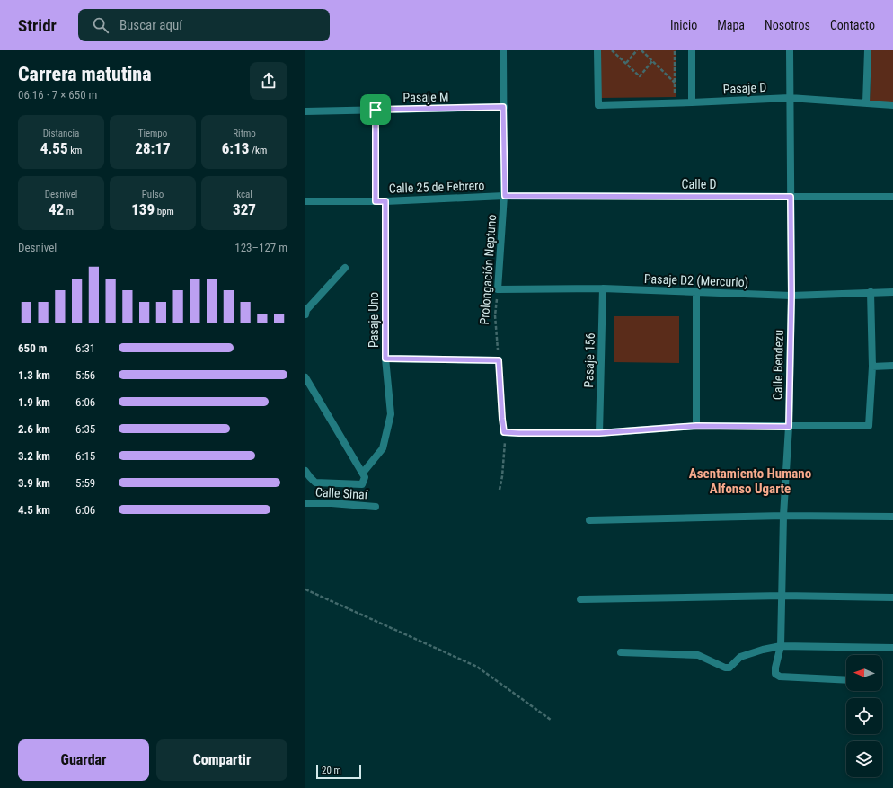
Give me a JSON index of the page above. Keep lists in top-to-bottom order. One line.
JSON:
{"streets":{"street":["Pasaje D","Pasaje M","Calle D","Calle 25 de Febrero","Prolongación Neptuno","Pasaje D2 (Mercurio)","Pasaje Uno","Pasaje 156","Calle Bendezu","Calle Sinaí"]},"crossings":[["Pasaje D","Calle Bendezu"],["Pasaje M","Prolongación Neptuno"],["Calle D","Calle 25 de Febrero"],["Calle D","Prolongación Neptuno"],["Calle D","Calle Bendezu"],["Calle 25 de Febrero","Prolongación Neptuno"],["Prolongación Neptuno","Pasaje D2 (Mercurio)"],["Pasaje D2 (Mercurio)","Pasaje 156"],["Pasaje D2 (Mercurio)","Calle Bendezu"]],"districts":["Asentamiento Humano Alfonso Ugarte"],"scale_bar":"20 m","north":"left","page":{"header":"Stridr","search":"Buscar aquí","nav":["Inicio","Mapa","Nosotros","Contacto"],"heading":["Carrera matutina","06:16 · 7 × 650 m"],"stats":[["Distancia","4.55 km"],["Tiempo","28:17"],["Ritmo","6:13 /km"],["Desnivel","42 m"],["Pulso","139 bpm"],["kcal","327"]],"chart":["Desnivel","123–127 m"],"list":[{"name":"650 m","note":"6:31"},{"name":"1.3 km","note":"5:56"},{"name":"1.9 km","note":"6:06"},{"name":"2.6 km","note":"6:35"},{"name":"3.2 km","note":"6:15"},{"name":"3.9 km","note":"5:59"},{"name":"4.5 km","note":"6:06"}],"buttons":["Guardar","Compartir"],"scale":"20 m"}}
